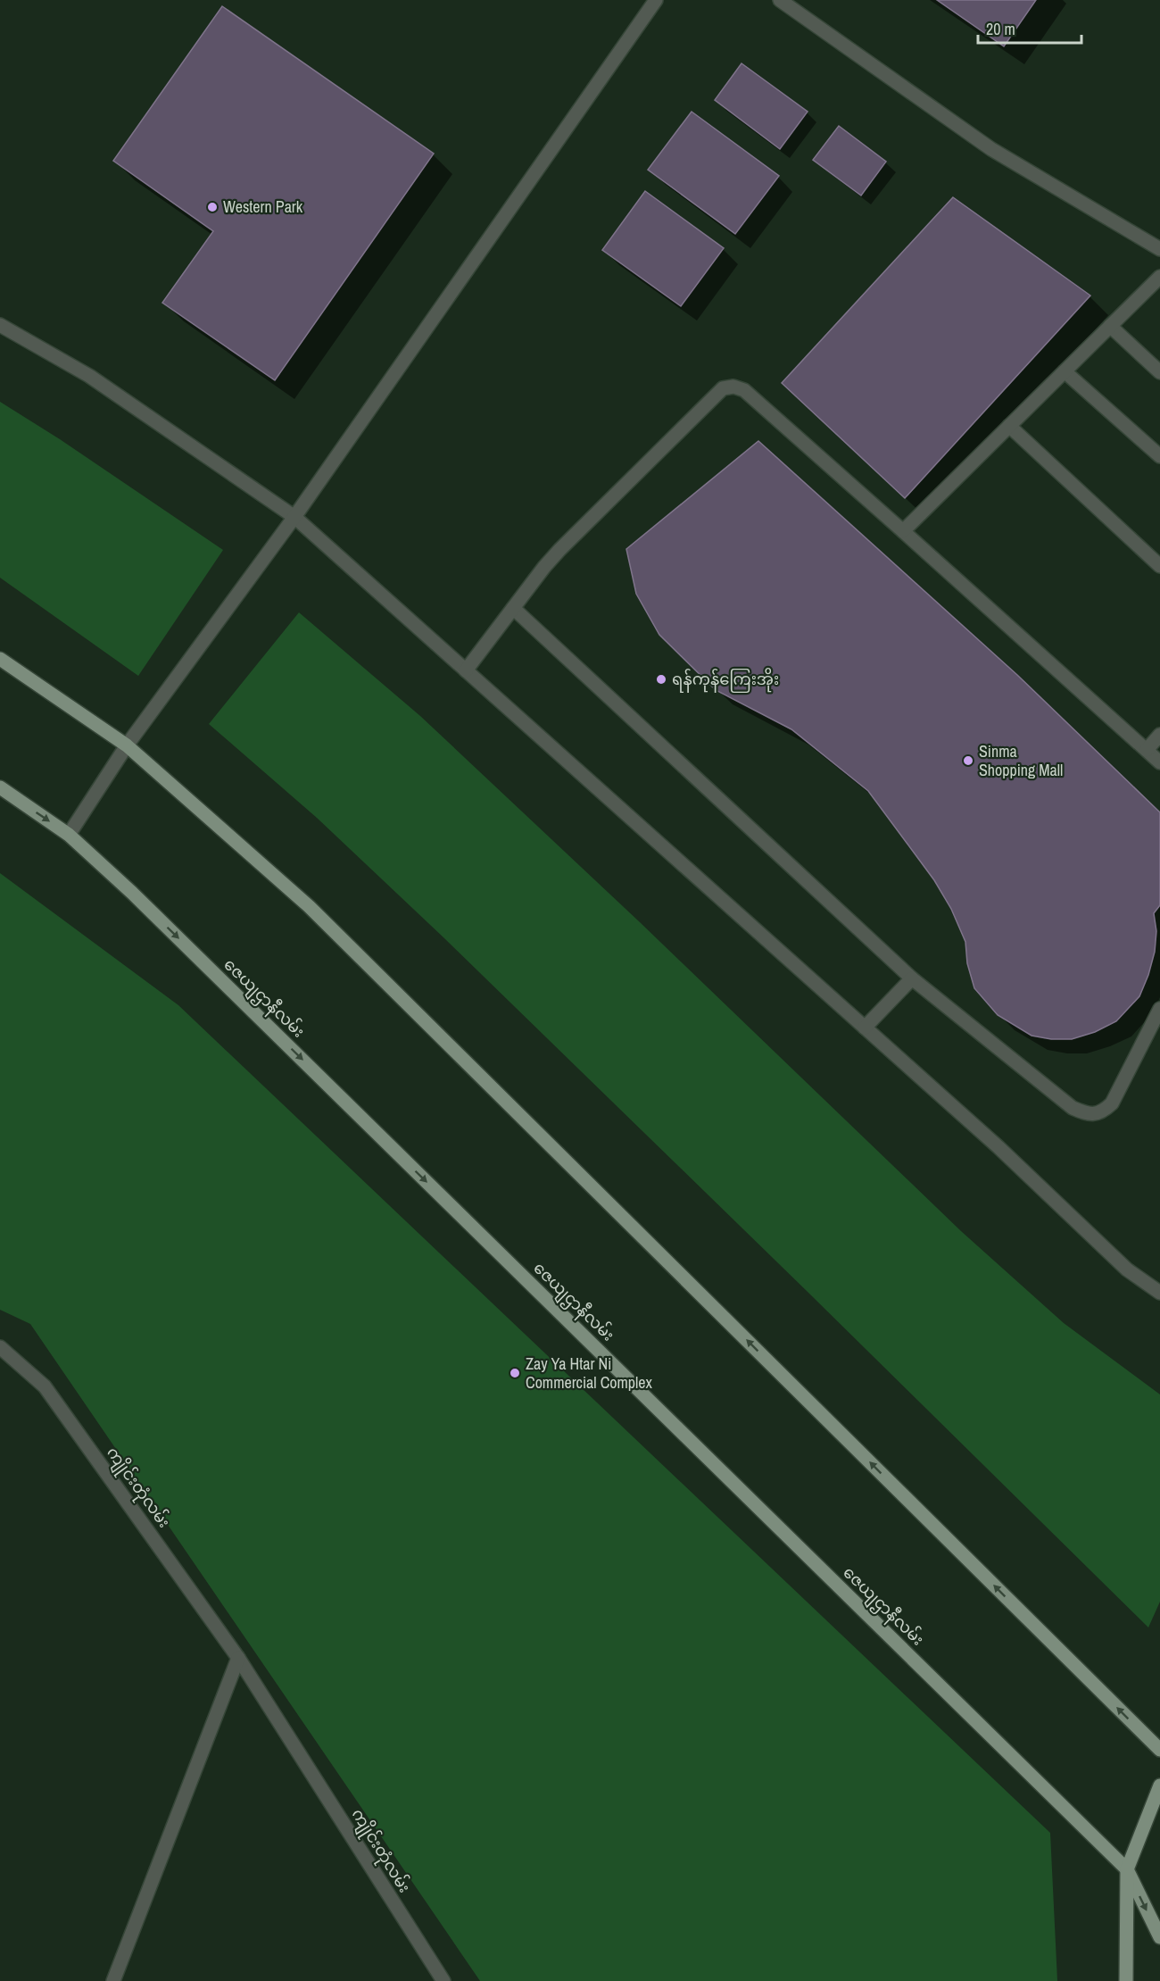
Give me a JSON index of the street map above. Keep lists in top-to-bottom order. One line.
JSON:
{"streets":{"main road":["ဇေယျဌာနီလမ်း"],"street":["ကျိုင်းတုံလမ်း"]},"places":["Western Park","ရန်ကုန်ကြေးအိုး","Sinma Shopping Mall","Zay Ya Htar Ni Commercial Complex"],"scale_bar":"20 m"}
